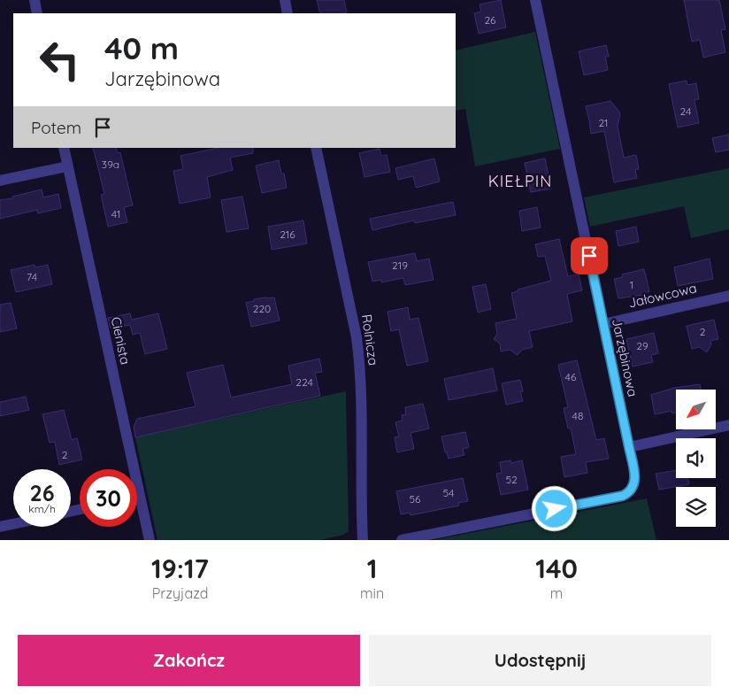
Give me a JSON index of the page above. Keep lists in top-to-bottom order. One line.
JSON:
{"streets":{"street":["Jałowcowa","Rolnicza","Cienista","Jarzębinowa"]},"crossings":[["Jałowcowa","Jarzębinowa"]],"districts":["KIEŁPIN"],"house_numbers":["26","24","21","39a","41","216","219","74","1","220","2","29","46","224","48","2","52","54","56"],"north":"bottom left","page":{"turn":["40 m","Jarzębinowa"],"then":"Potem","speed":"26 km/h","limit":"30","eta":["19:17","Przyjazd","1","min","140","m"],"buttons":["Zakończ","Udostępnij"]}}
